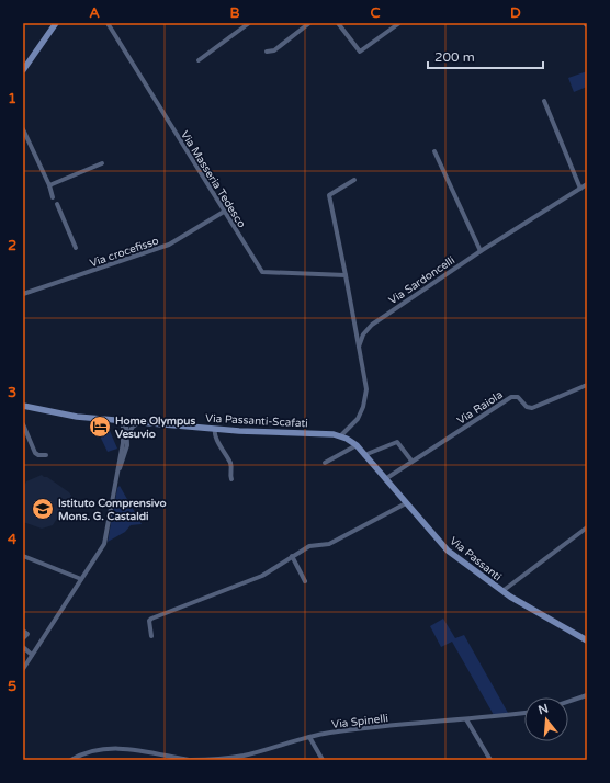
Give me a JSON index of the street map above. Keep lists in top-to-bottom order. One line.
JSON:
{"streets":{"street":["Via Masseria Tedesco","Via crocefisso","Via Sardoncelli","Via Raiola","Via Passanti-Scafati","Via Passanti","Via Spinelli"]},"crossings":[["Via Masseria Tedesco","Via crocefisso"],["Via Raiola","Via Passanti"],["Via Passanti-Scafati","Via Passanti"]],"places":{"hotel":["Home Olympus Vesuvio"],"school or university":["Istituto Comprensivo Mons. G. Castaldi"]},"scale_bar":"200 m","north":"top","grid":{"columns":["A","B","C","D"],"rows":["1","2","3","4","5"]}}
